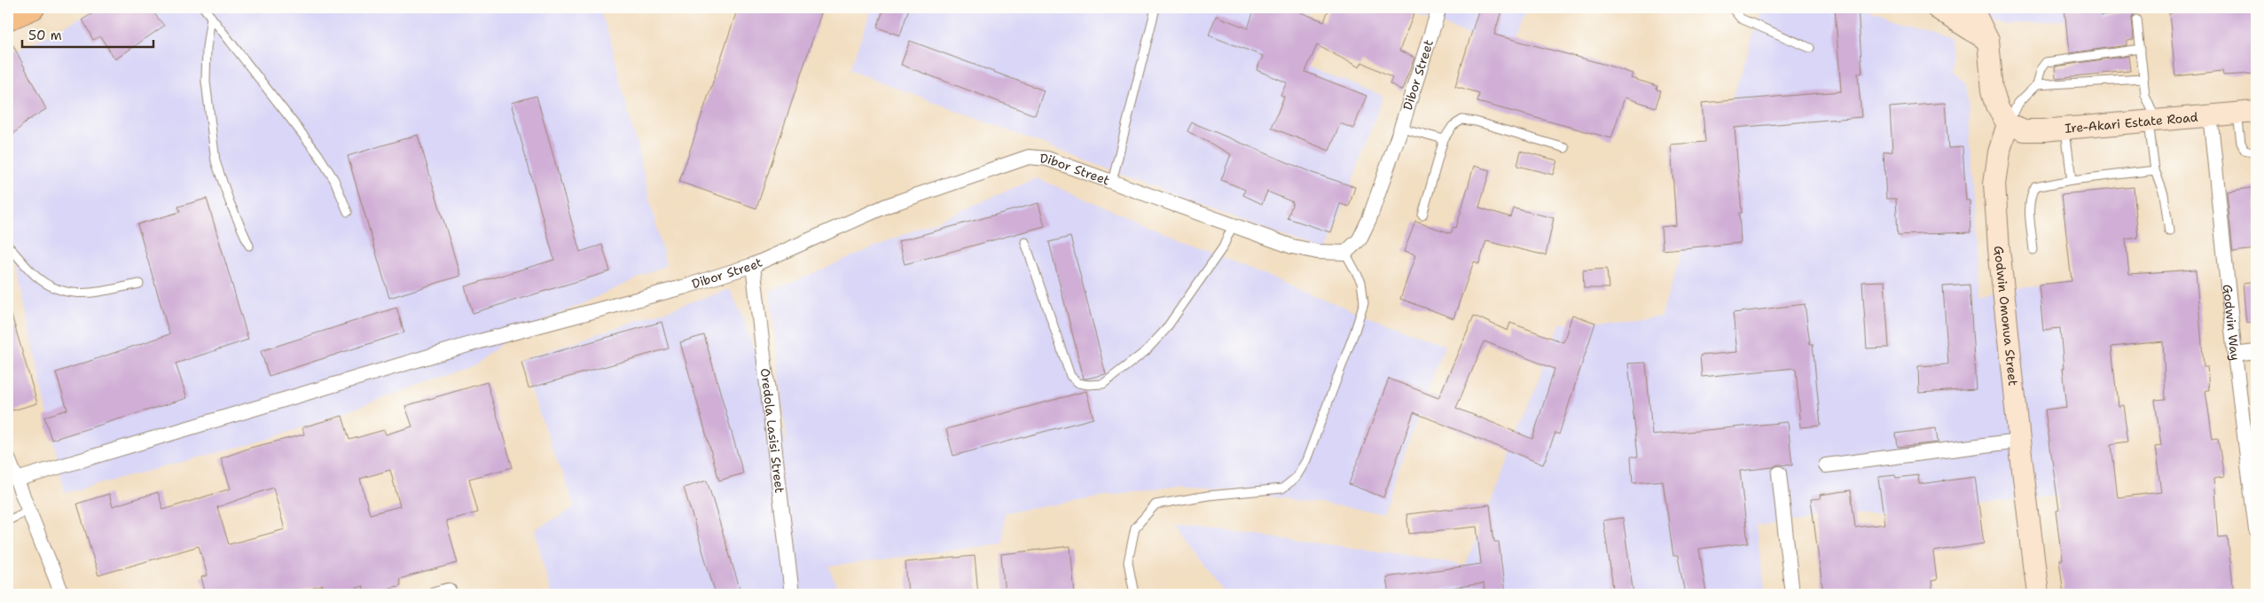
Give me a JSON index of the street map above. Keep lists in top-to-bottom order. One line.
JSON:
{"streets":{"street":["Dibor Street","Ire-Akari Estate Road","Godwin Omonua Street","Godwin Way","Oredola Lasisi Street"]},"crossings":[["Dibor Street","Oredola Lasisi Street"],["Ire-Akari Estate Road","Godwin Omonua Street"],["Ire-Akari Estate Road","Godwin Way"]],"scale_bar":"50 m"}
